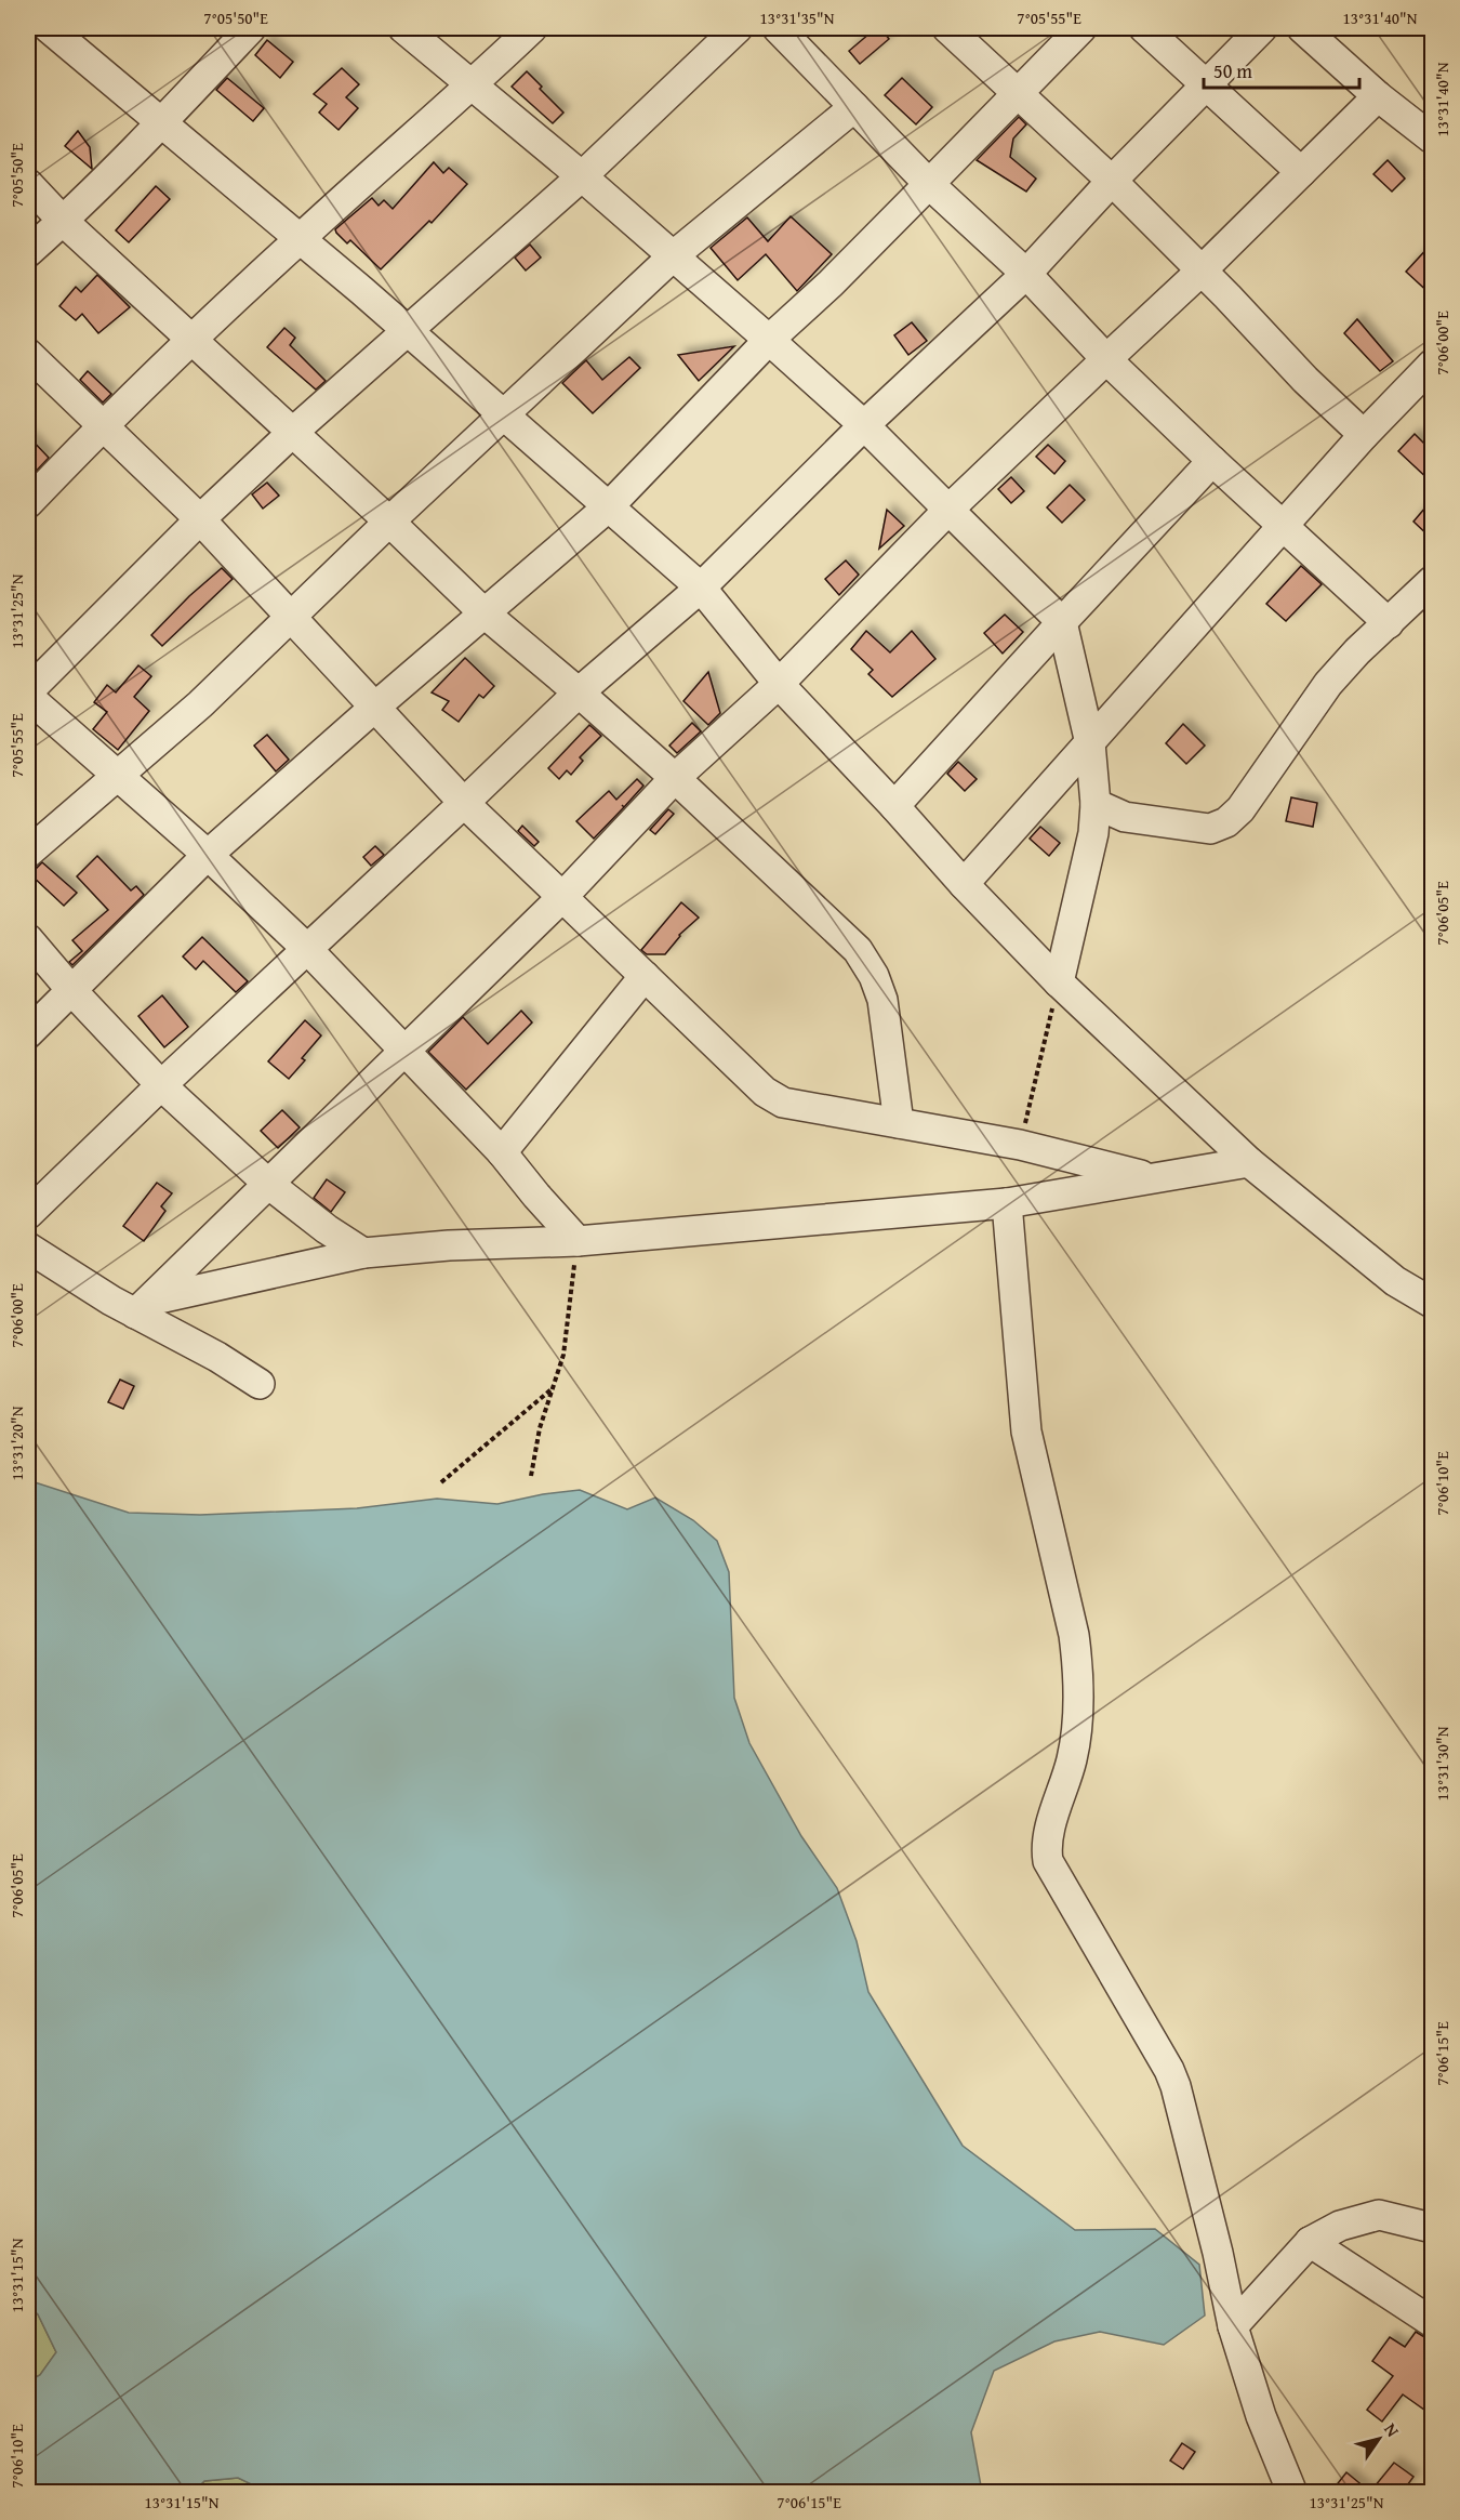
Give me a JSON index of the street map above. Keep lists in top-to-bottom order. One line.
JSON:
{"scale_bar":"50 m","north":"top right","coordinates":["7°05'50\"E","13°31'35\"N","7°05'55\"E","13°31'40\"N","7°06'00\"E","13°31'25\"N","7°06'05\"E","13°31'20\"N","7°06'10\"E","13°31'30\"N","7°06'15\"E","13°31'15\"N"]}
